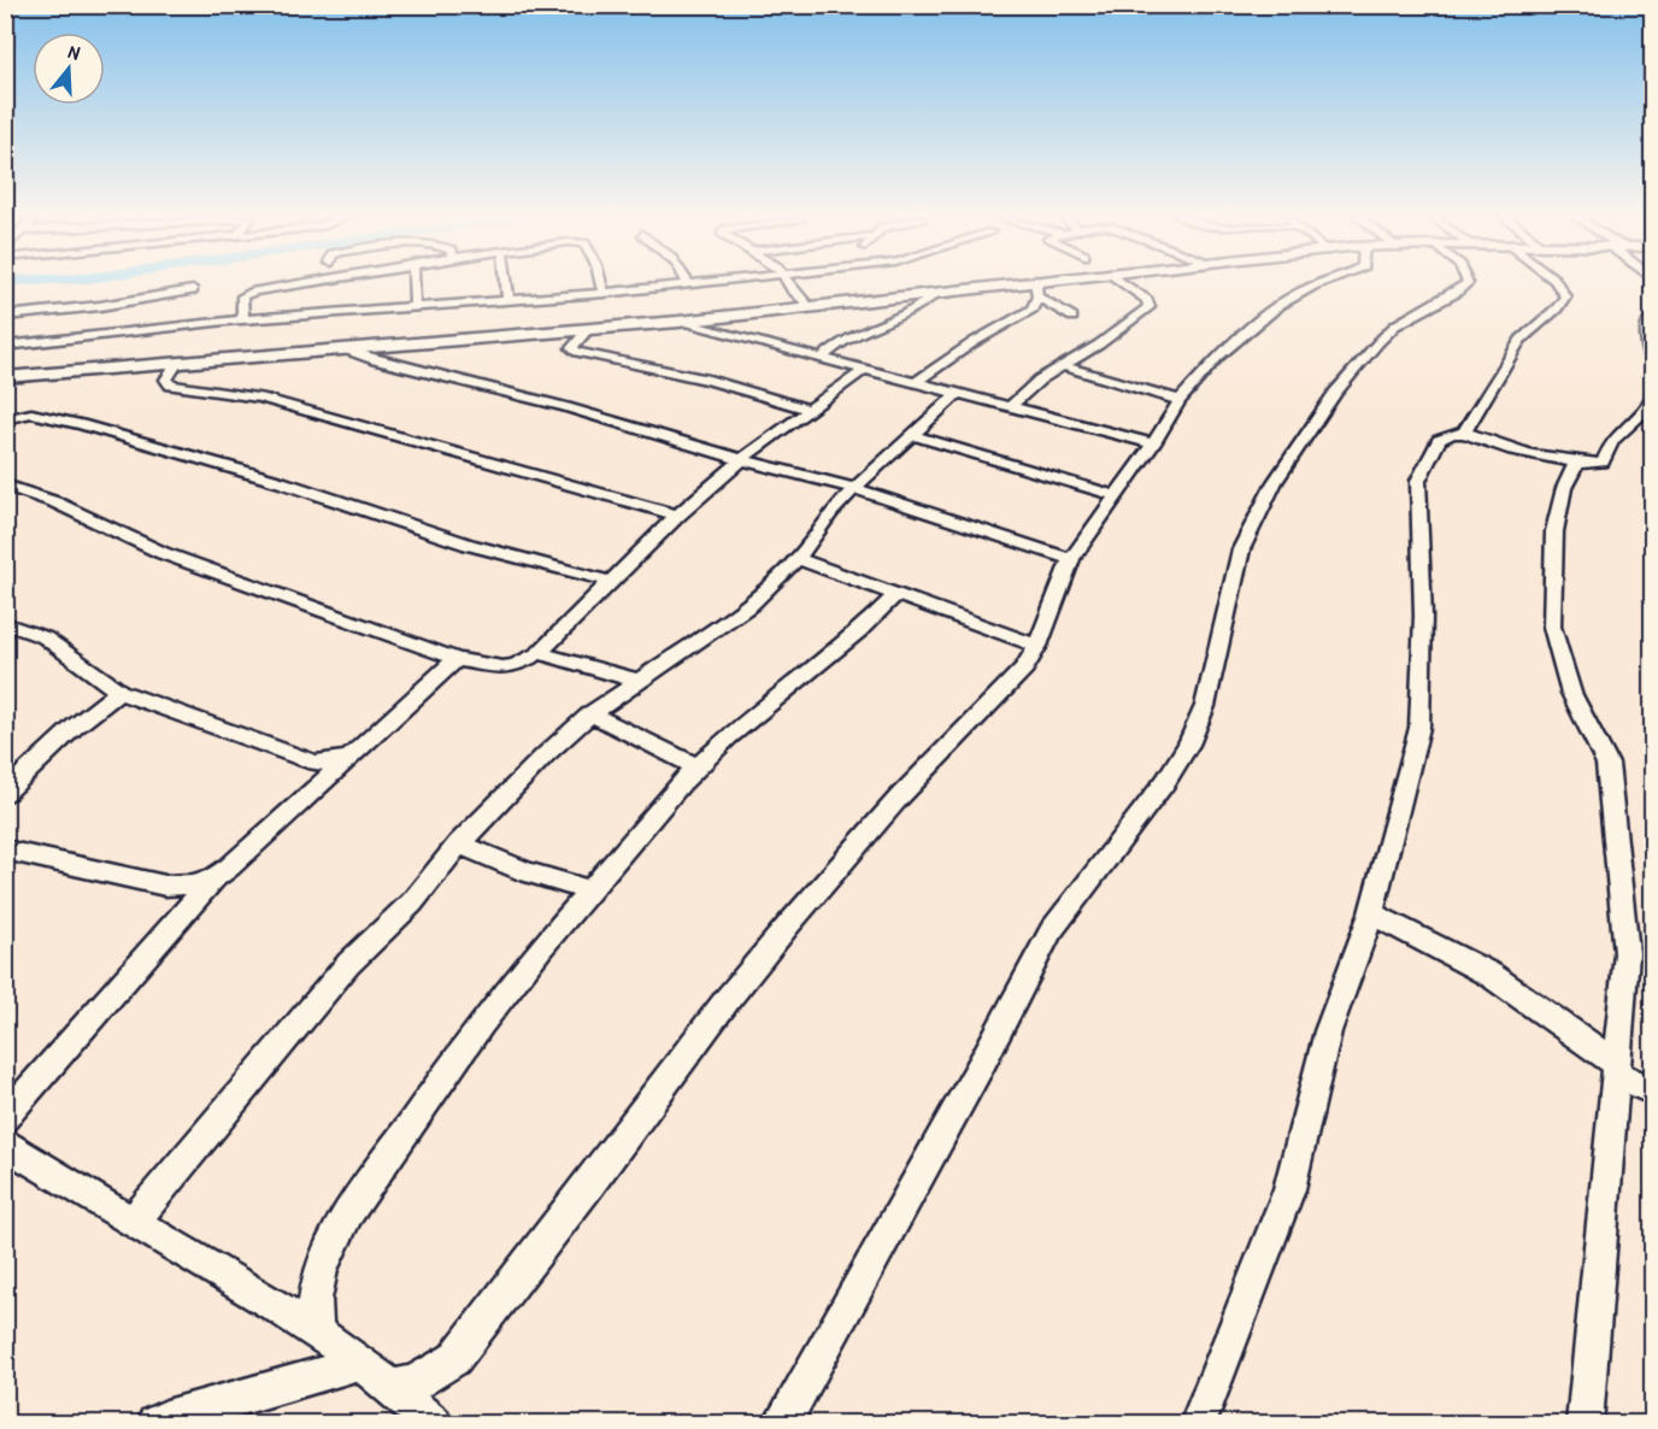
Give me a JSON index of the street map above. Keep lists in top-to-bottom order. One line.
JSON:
{"north":"top"}
